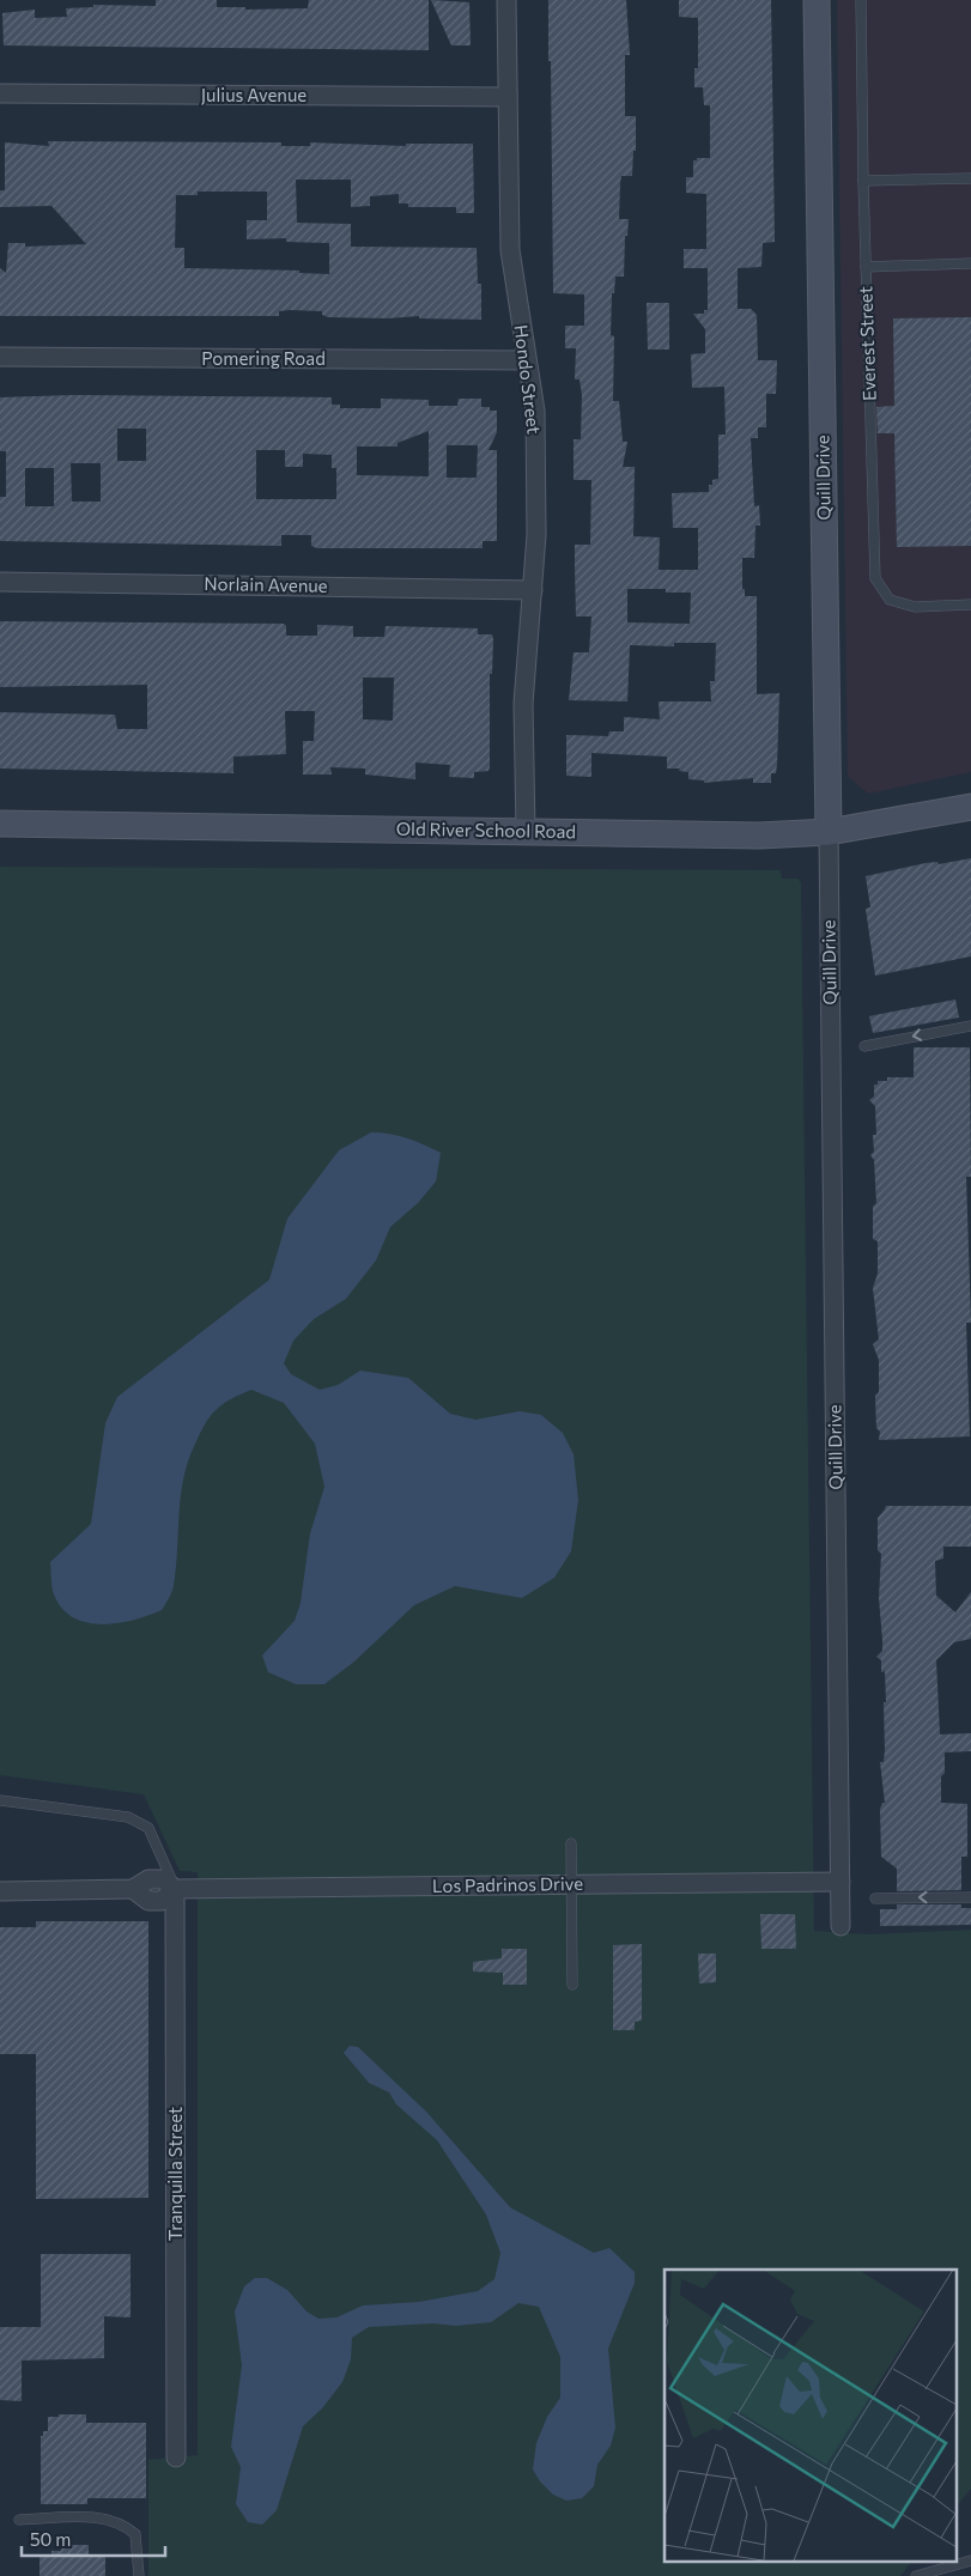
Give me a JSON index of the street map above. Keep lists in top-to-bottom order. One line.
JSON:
{"streets":{"main road":["Quill Drive","Old River School Road"],"street":["Julius Avenue","Pomering Road","Hondo Street","Norlain Avenue","Los Padrinos Drive","Tranquilla Street"],"lane":["Everest Street"]},"crossings":[["Julius Avenue","Hondo Street"],["Pomering Road","Hondo Street"],["Hondo Street","Norlain Avenue"],["Hondo Street","Old River School Road"],["Quill Drive","Old River School Road"],["Quill Drive","Los Padrinos Drive"],["Los Padrinos Drive","Tranquilla Street"]],"scale_bar":"50 m"}
